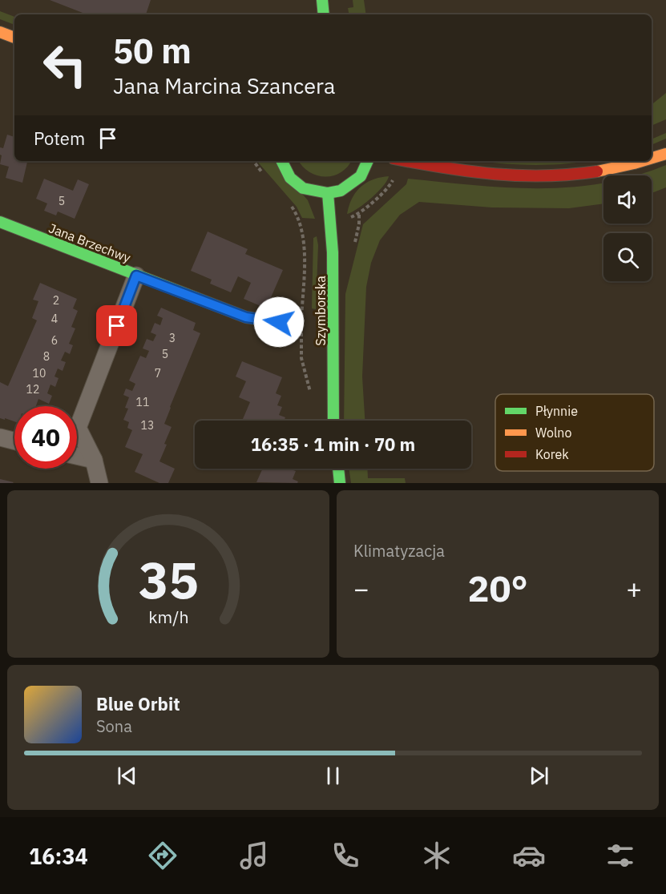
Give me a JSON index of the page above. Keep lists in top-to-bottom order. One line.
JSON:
{"streets":{"street":["Jana Brzechwy","Szymborska"]},"house_numbers":["5","2","4","3","6","5","8","10","7","12","11","13"],"legend":["Płynnie","Wolno","Korek"],"page":{"turn":["50 m","Jana Marcina Szancera"],"then":"Potem","limit":"40","trip":"16:35 · 1 min · 70 m","tile":"Klimatyzacja","heat":["−","20°","+"],"song":["Blue Orbit","Sona"],"tabs":"16:34","gauge":["35","km/h"]}}
